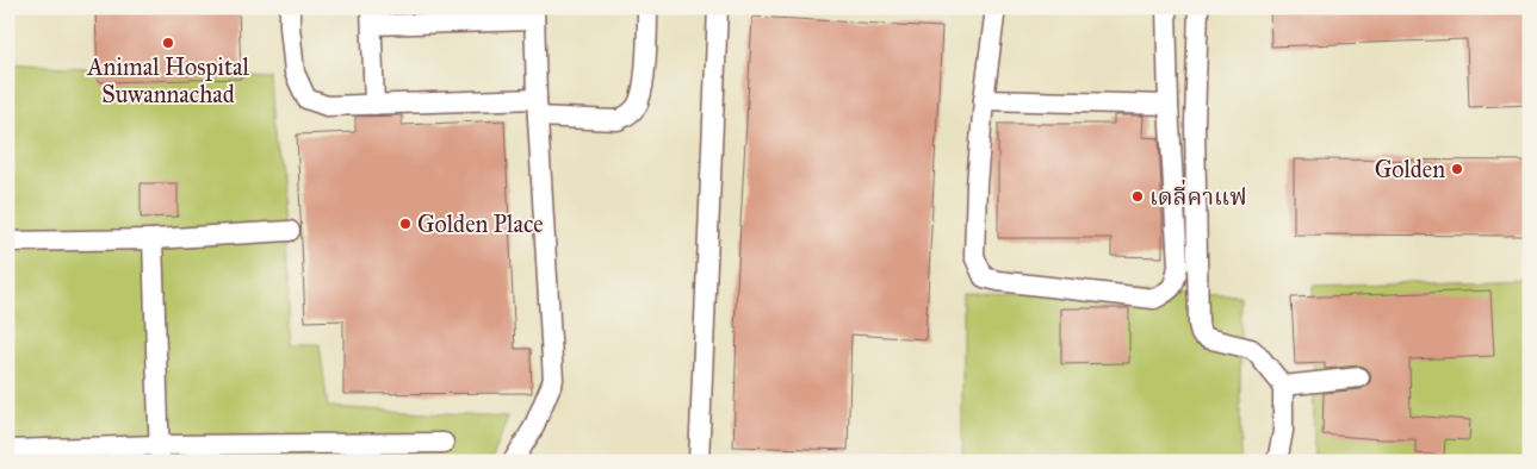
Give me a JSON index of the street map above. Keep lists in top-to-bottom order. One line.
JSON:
{"places":["Animal Hospital Suwannachad","Golden","เดลี่คาแฟ","Golden Place"]}
